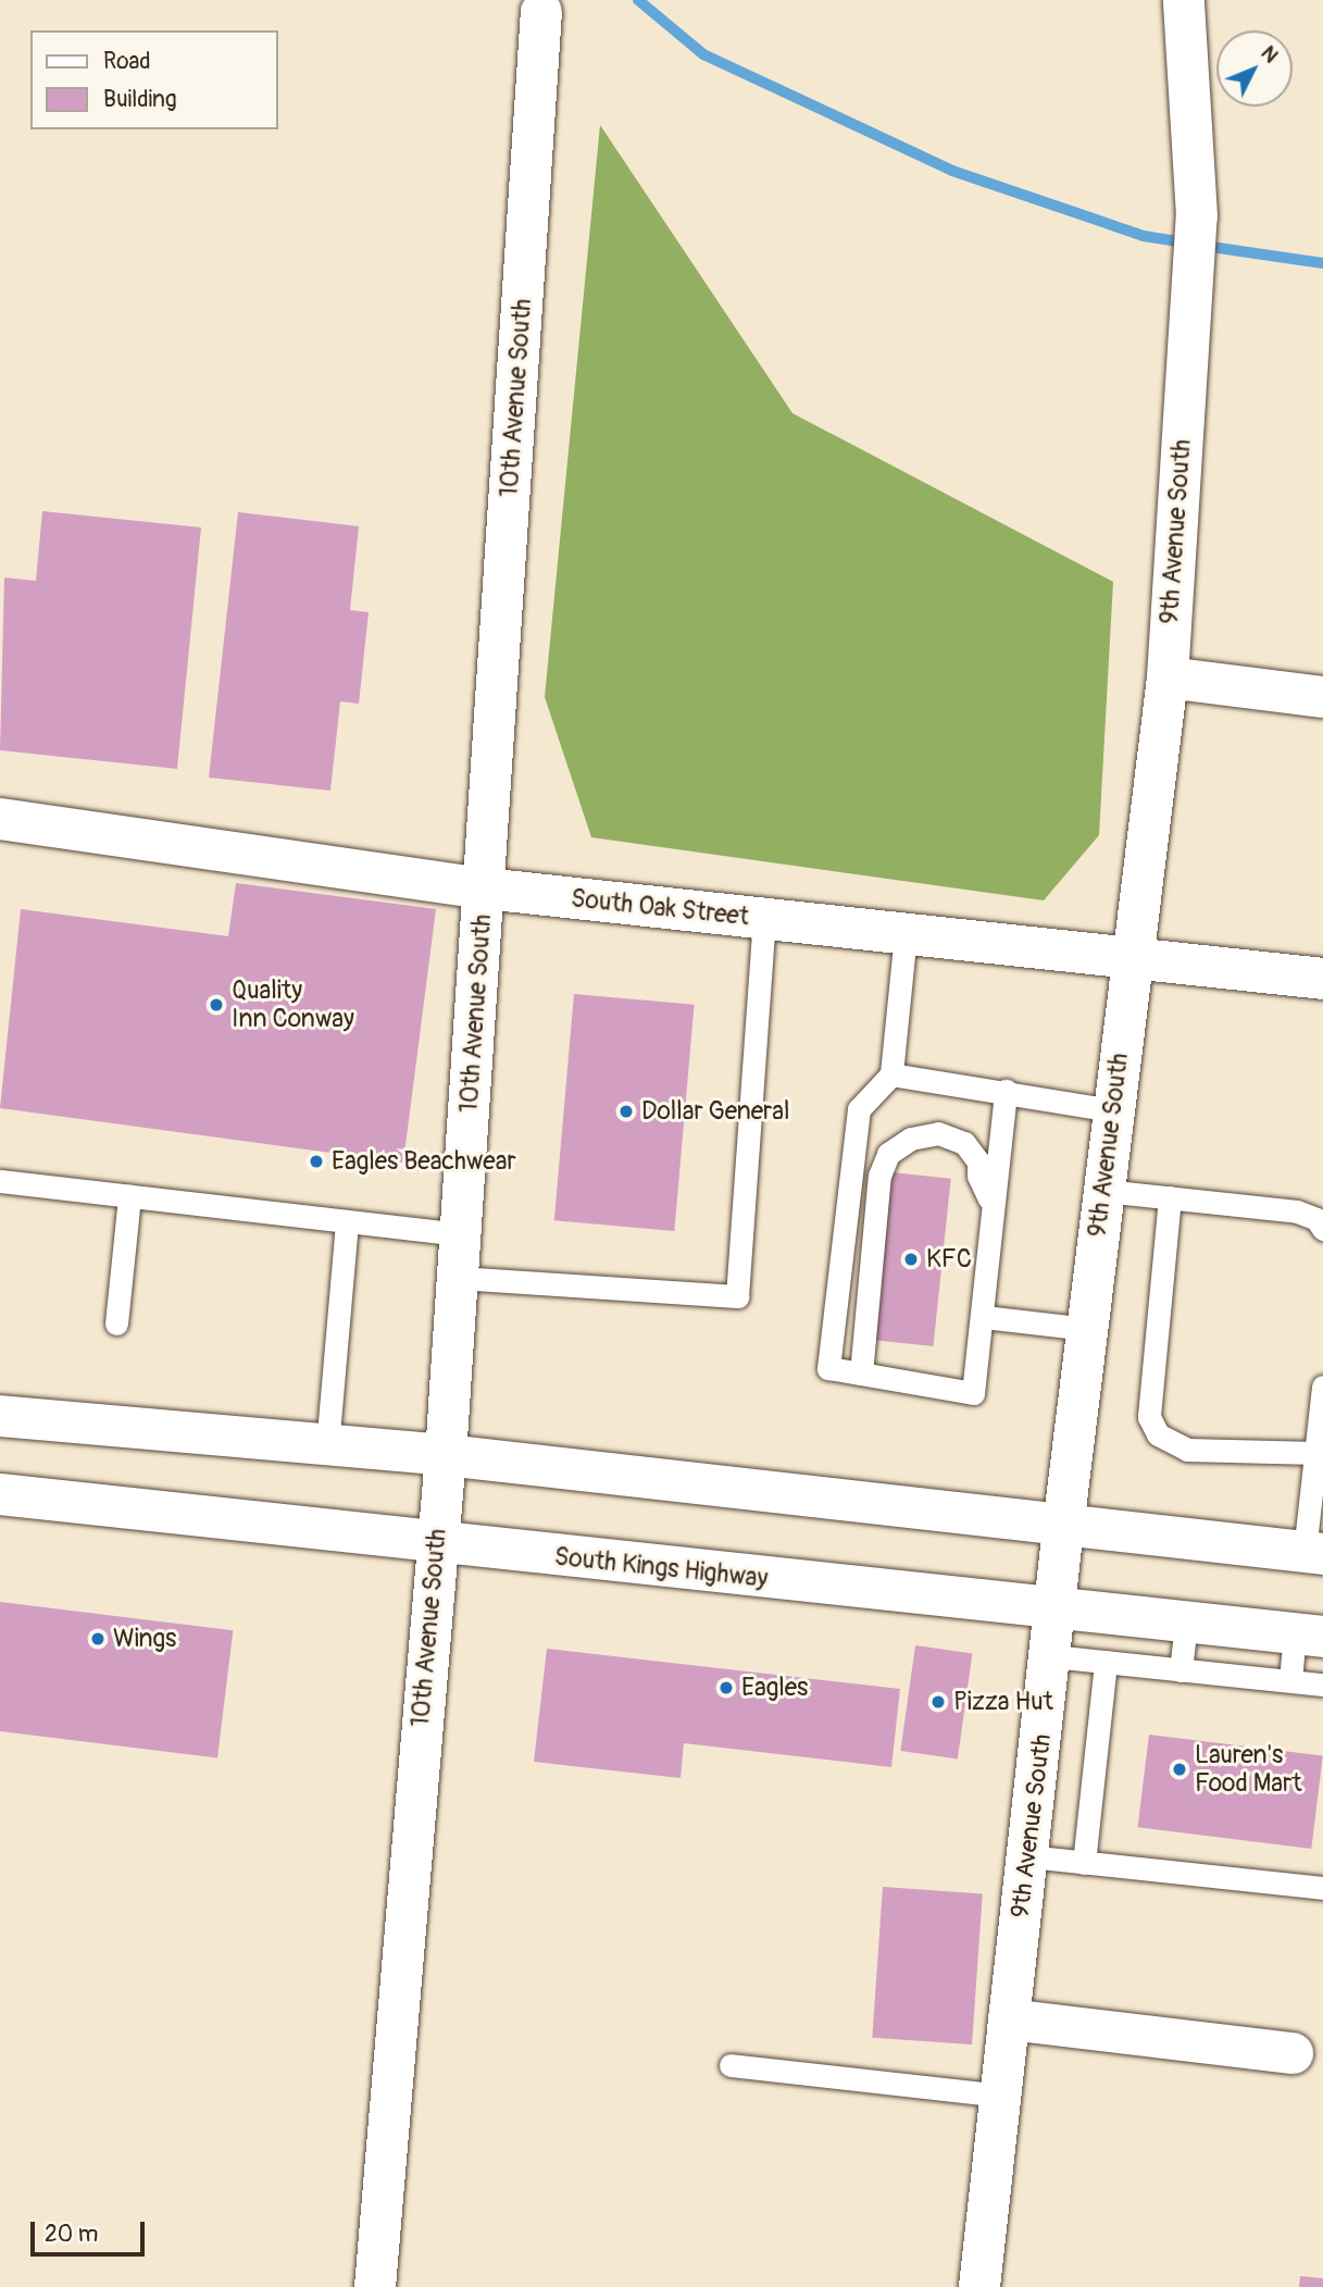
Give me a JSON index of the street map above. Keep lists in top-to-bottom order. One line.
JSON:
{"streets":{"street":["10th Avenue South","9th Avenue South","South Oak Street","South Kings Highway"]},"crossings":[["10th Avenue South","South Oak Street"],["10th Avenue South","South Kings Highway"],["9th Avenue South","South Oak Street"],["9th Avenue South","South Kings Highway"]],"places":["Quality Inn Conway","Dollar General","Eagles Beachwear","KFC","Wings","Eagles","Pizza Hut","Lauren's Food Mart"],"legend":["Road","Building"],"scale_bar":"20 m","north":"top right"}
